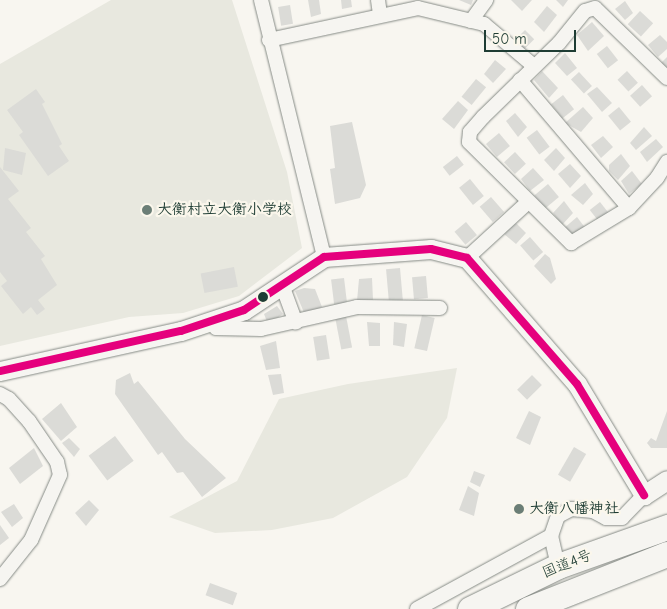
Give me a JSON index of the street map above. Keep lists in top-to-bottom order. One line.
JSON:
{"streets":{"highway":["国道4号"]},"places":["大衡村立大衡小学校","大衡八幡神社"],"scale_bar":"50 m"}
